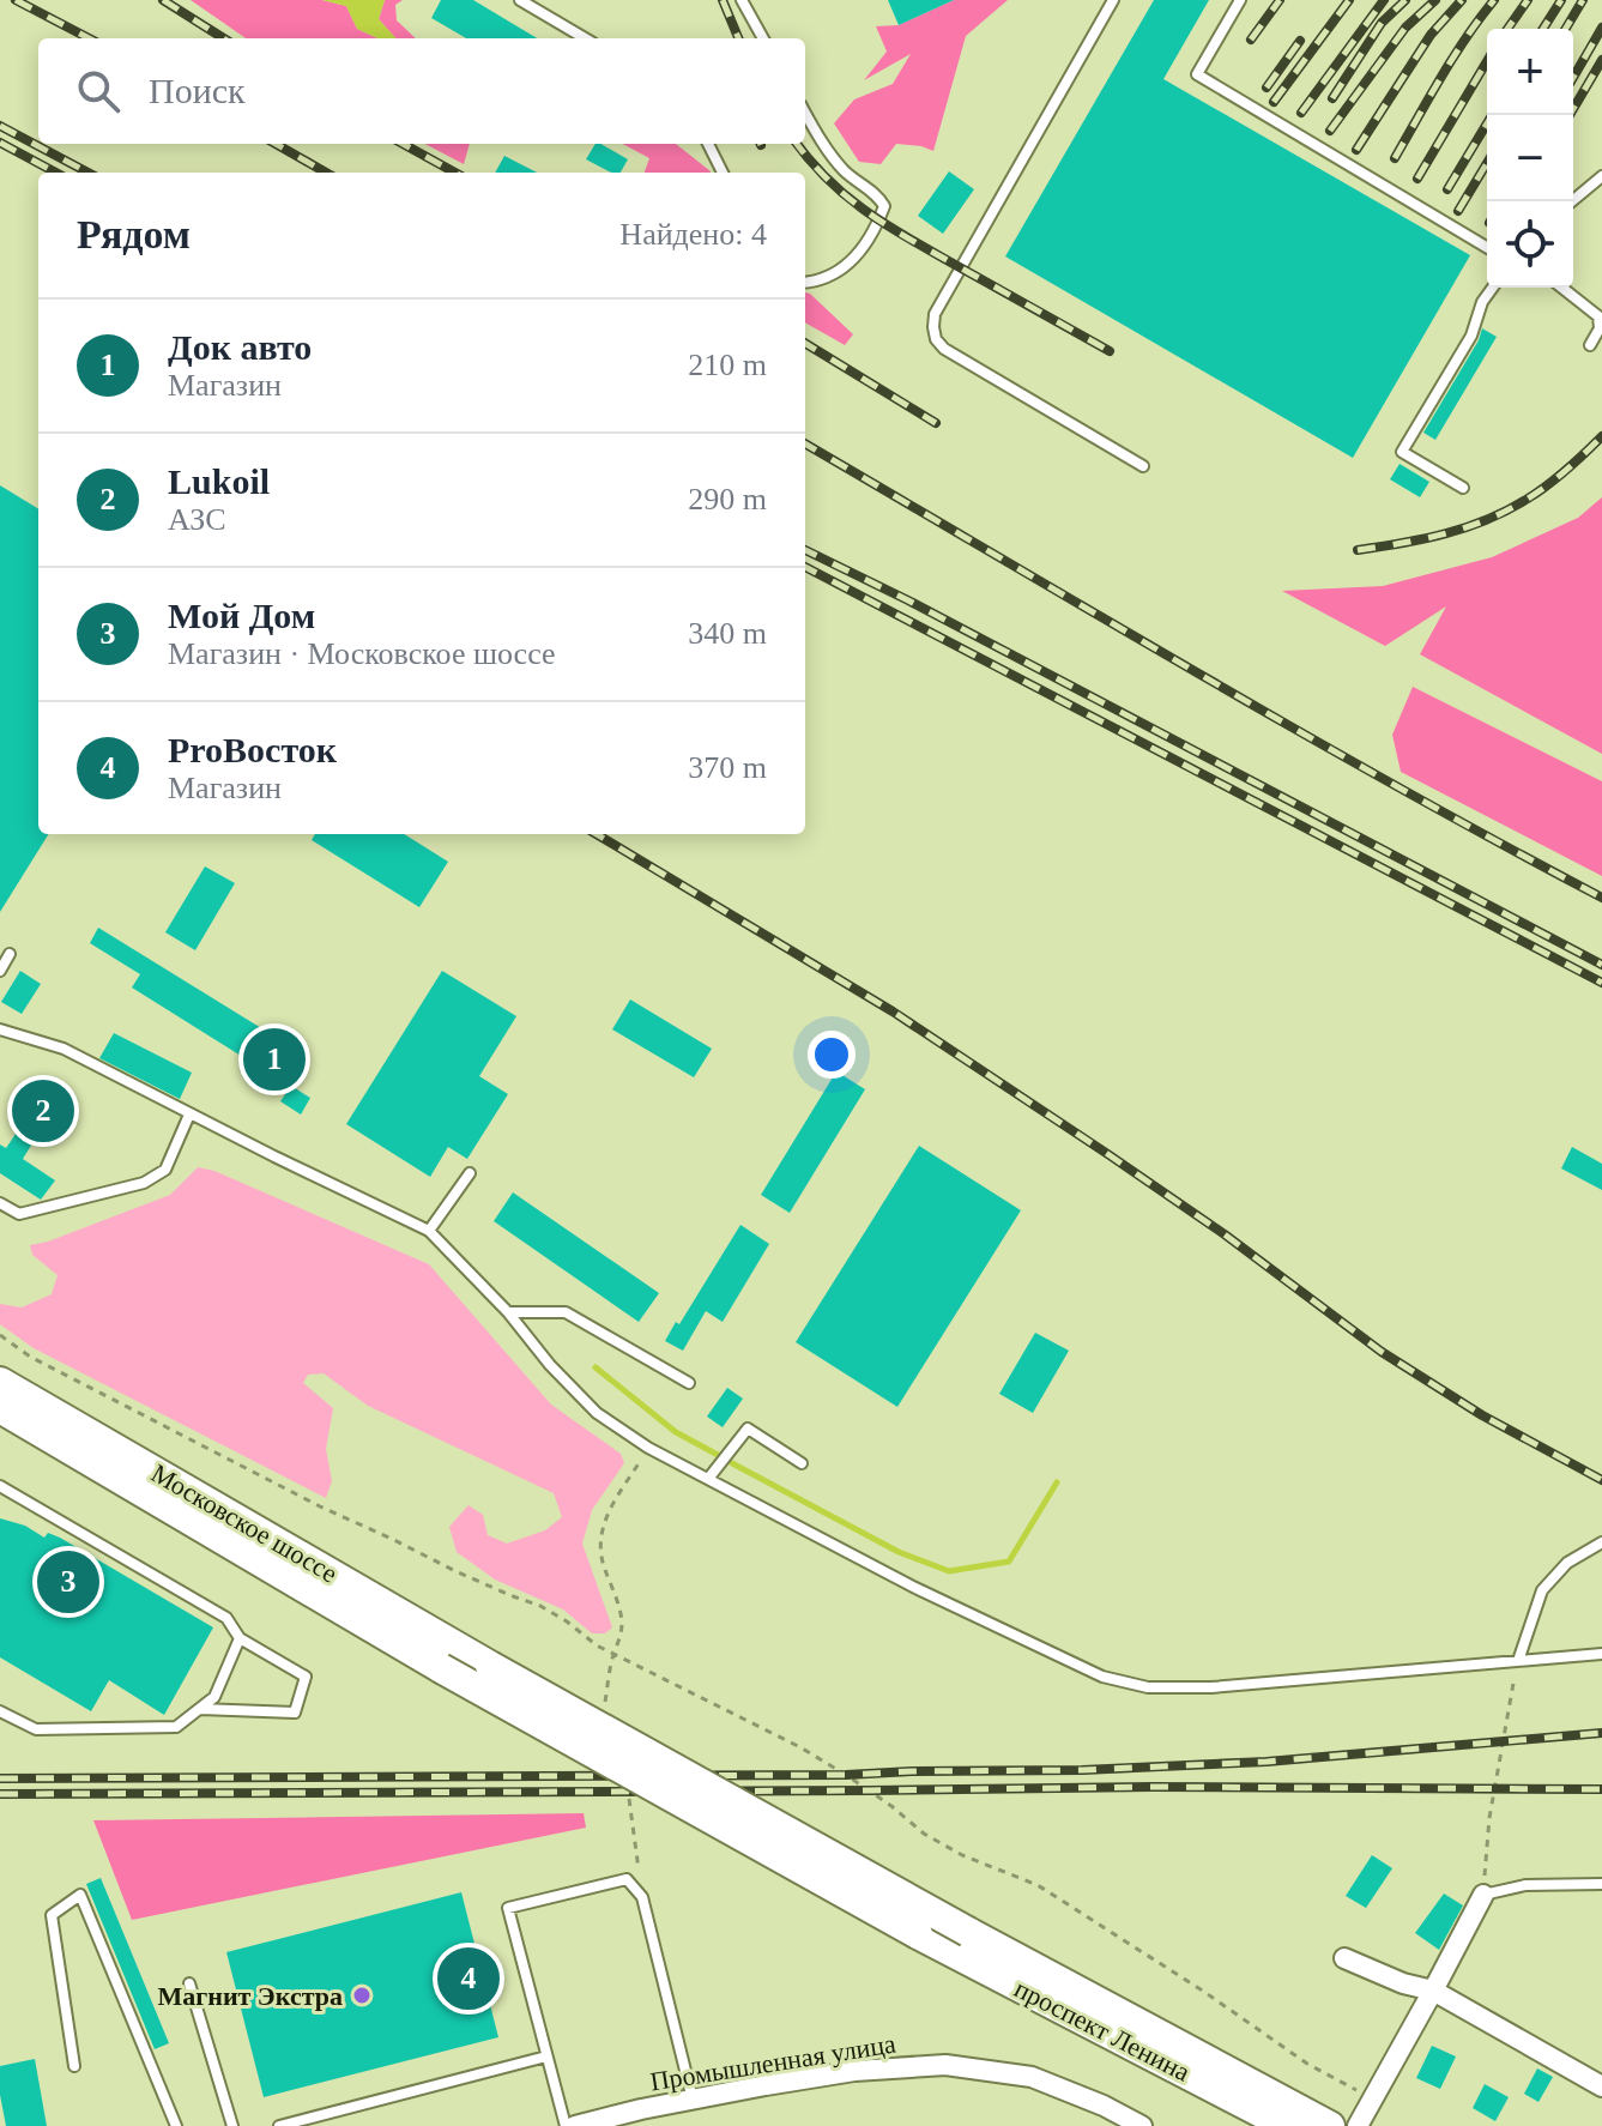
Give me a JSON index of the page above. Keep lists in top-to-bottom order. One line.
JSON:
{"streets":{"main road":["Московское шоссе","проспект Ленина"],"street":["Промышленная улица"]},"crossings":[["Московское шоссе","проспект Ленина"]],"places":["Магнит Экстра"],"page":{"map_buttons":["+","−"],"search":"Поиск","heading":["Рядом","Найдено: 4"],"list":[{"mark":"1","name":"Док авто","note":"Магазин","value":"210 m"},{"mark":"2","name":"Lukoil","note":"АЗС","value":"290 m"},{"mark":"3","name":"Мой Дом","note":"Магазин · Московское шоссе","value":"340 m"},{"mark":"4","name":"ProВосток","note":"Магазин","value":"370 m"}],"pins":["1","2","3","4"]}}
